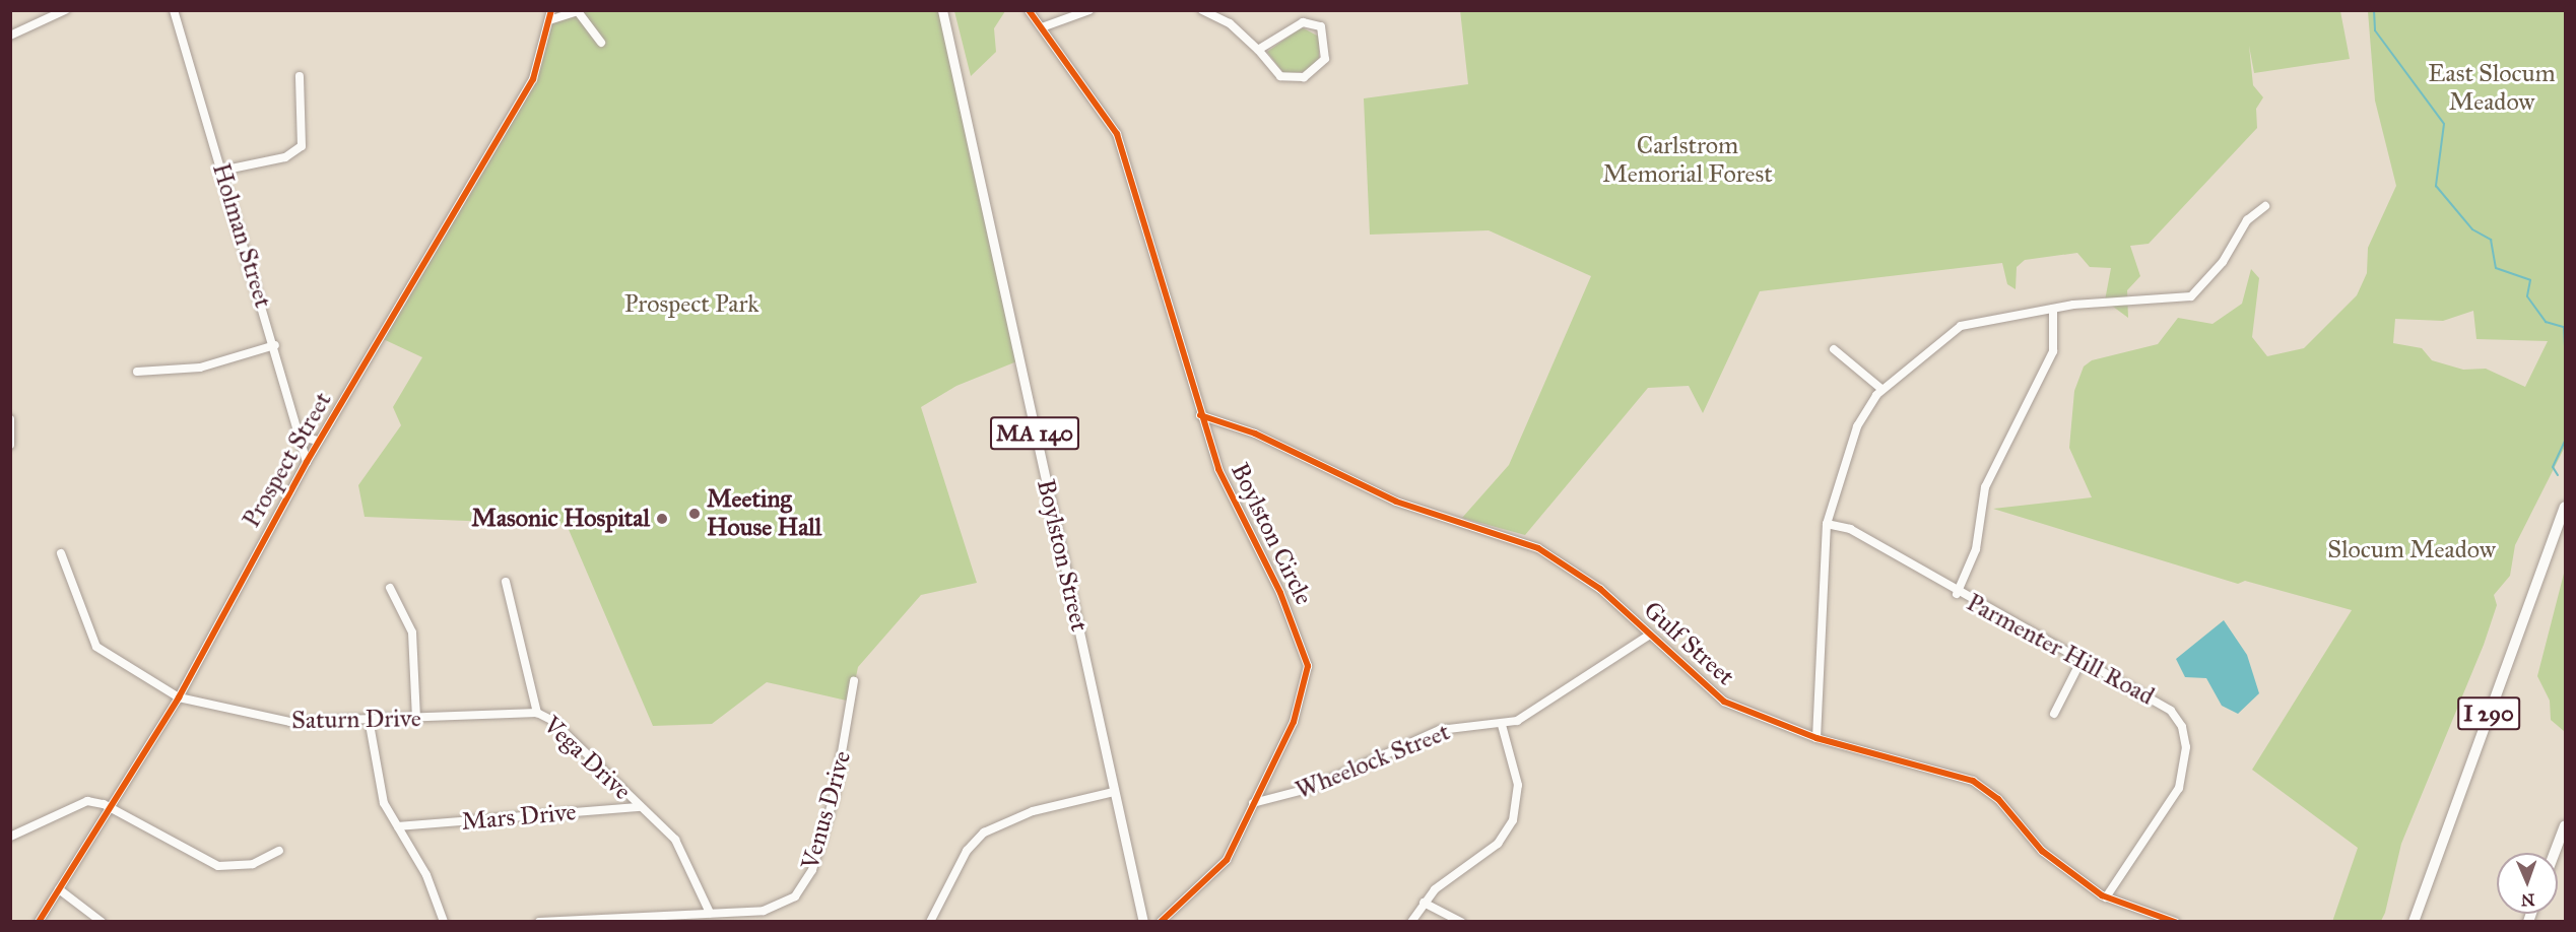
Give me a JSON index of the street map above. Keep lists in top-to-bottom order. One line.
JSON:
{"streets":{"highway":["I 290"],"main road":["MA 140","Boylston Street"],"street":["Holman Street","Prospect Street","Boylston Circle","Gulf Street","Parmenter Hill Road","Saturn Drive","Vega Drive","Wheelock Street","Venus Drive","Mars Drive"]},"crossings":[["Holman Street","Prospect Street"],["Prospect Street","Saturn Drive"],["Boylston Circle","Gulf Street"],["Boylston Circle","Wheelock Street"],["Gulf Street","Parmenter Hill Road"],["Gulf Street","Wheelock Street"],["Saturn Drive","Vega Drive"],["Vega Drive","Venus Drive"],["Vega Drive","Mars Drive"]],"parks":["East Slocum Meadow","Carlstrom Memorial Forest","Prospect Park","Slocum Meadow"],"places":["Meeting House Hall","Masonic Hospital"],"north":"bottom"}
